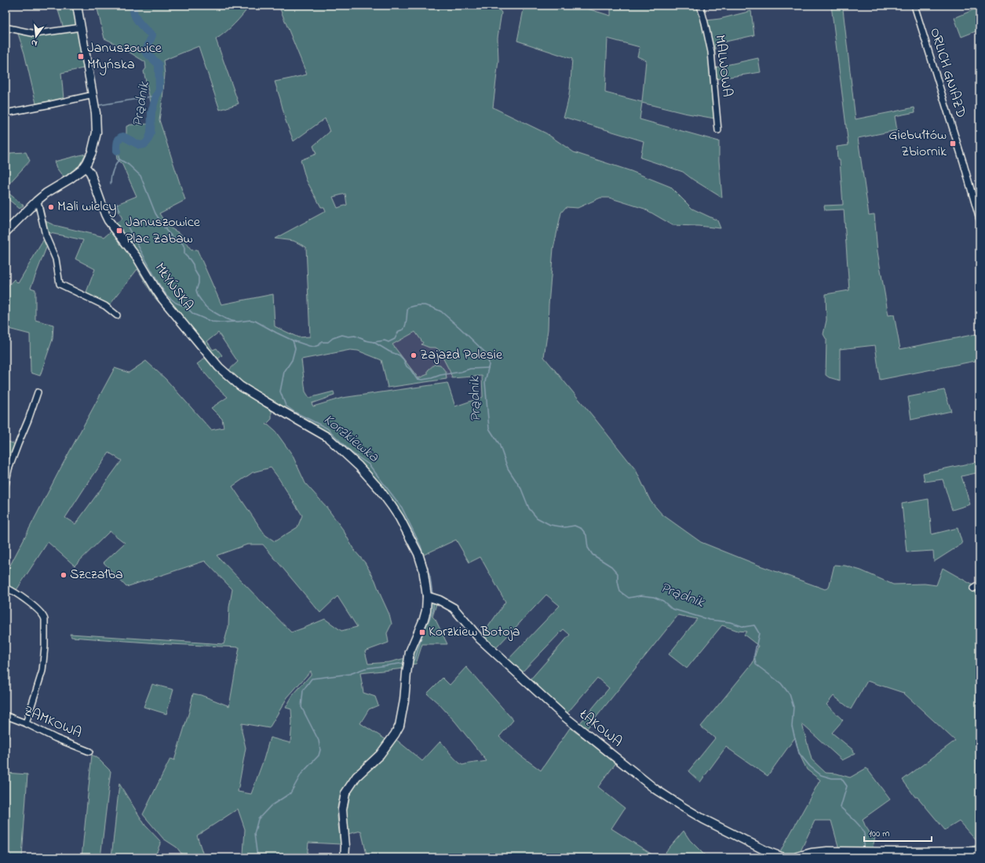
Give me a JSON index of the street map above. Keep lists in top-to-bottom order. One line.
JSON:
{"streets":{"street":["MALWOWA","ORLICH GNIAZD","MŁYŃSKA","ZAMKOWA","ŁĄKOWA"]},"crossings":[["MŁYŃSKA","ŁĄKOWA"]],"water":["Prądnik","Korzkiewka"],"places":{"transit":["Januszowice Młyńska","Giebułtów Zbiornik","Januszowice Plac Zabaw","Korzkiew Botoja"],"other":["Mali wielcy","Zajazd Polesie","Szczałba"]},"scale_bar":"100 m","north":"bottom"}
